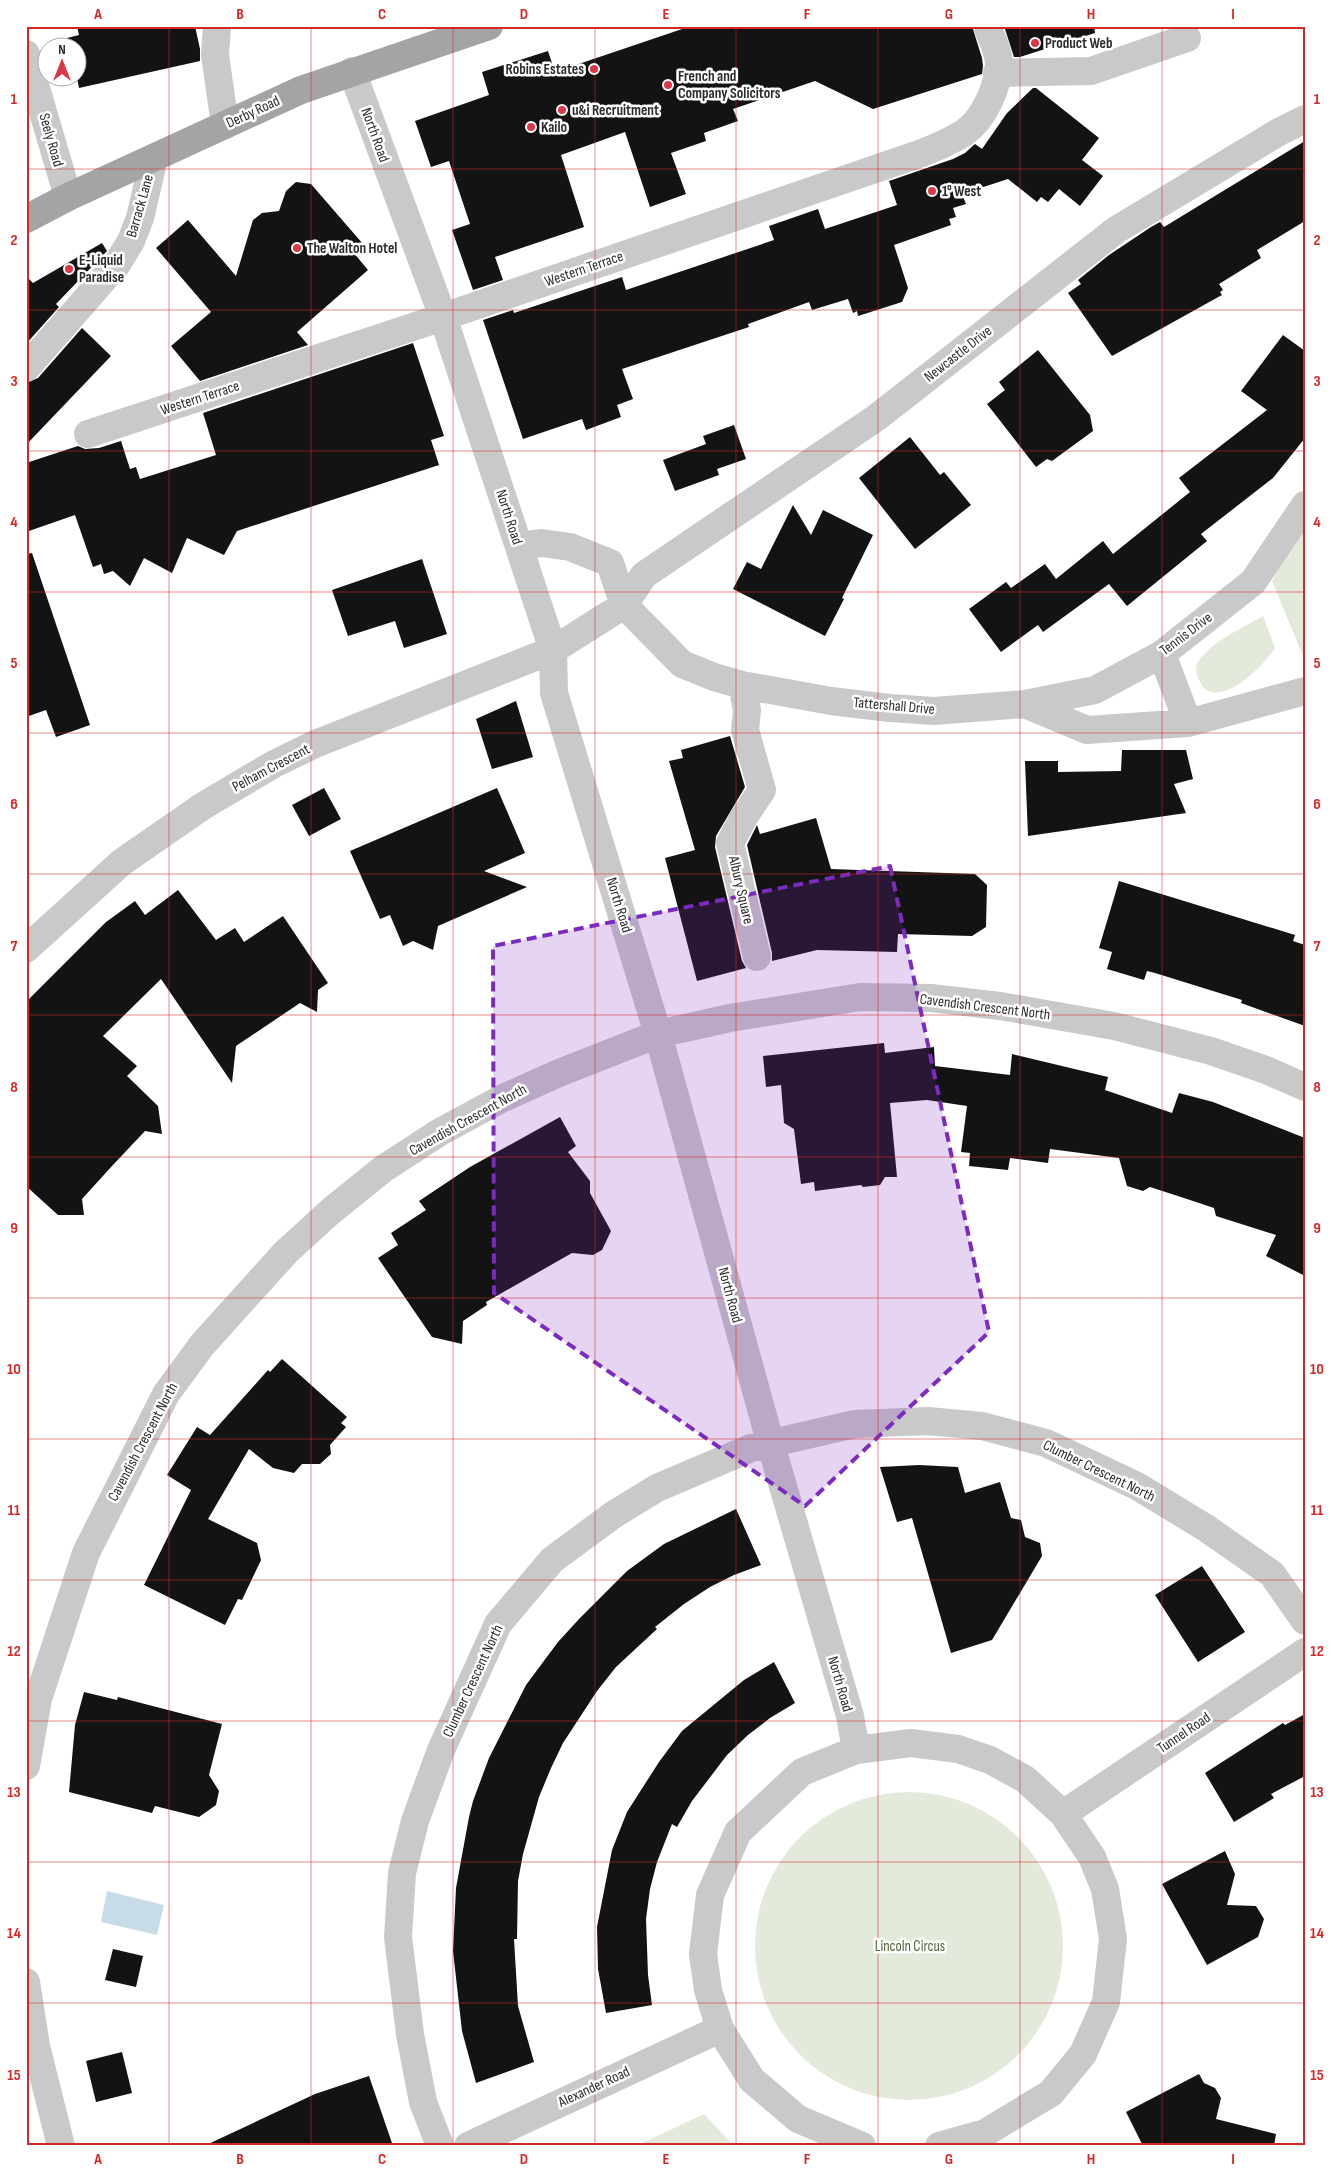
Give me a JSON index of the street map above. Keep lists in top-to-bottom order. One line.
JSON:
{"streets":{"main road":["Derby Road"],"street":["North Road","Seely Road","Barrack Lane","Western Terrace","Newcastle Drive","Tennis Drive","Tattershall Drive","Pelham Crescent","Albury Square","Cavendish Crescent North","Clumber Crescent North","Tunnel Road","Alexander Road"]},"crossings":[["Derby Road","North Road"],["Derby Road","Seely Road"],["Derby Road","Barrack Lane"],["North Road","Western Terrace"],["North Road","Tattershall Drive"],["North Road","Pelham Crescent"],["North Road","Cavendish Crescent North"],["North Road","Clumber Crescent North"],["Newcastle Drive","Tattershall Drive"],["Tennis Drive","Tattershall Drive"],["Tattershall Drive","Albury Square"]],"parks":["Lincoln Circus"],"places":["Product Web","Robins Estates","French and Company Solicitors","u&i Recruitment","Kailo","1° West","The Walton Hotel","E-Liquid Paradise"],"north":"top","grid":{"columns":["A","B","C","D","E","F","G","H","I"],"rows":["1","2","3","4","5","6","7","8","9","10","11","12","13","14","15"]}}
